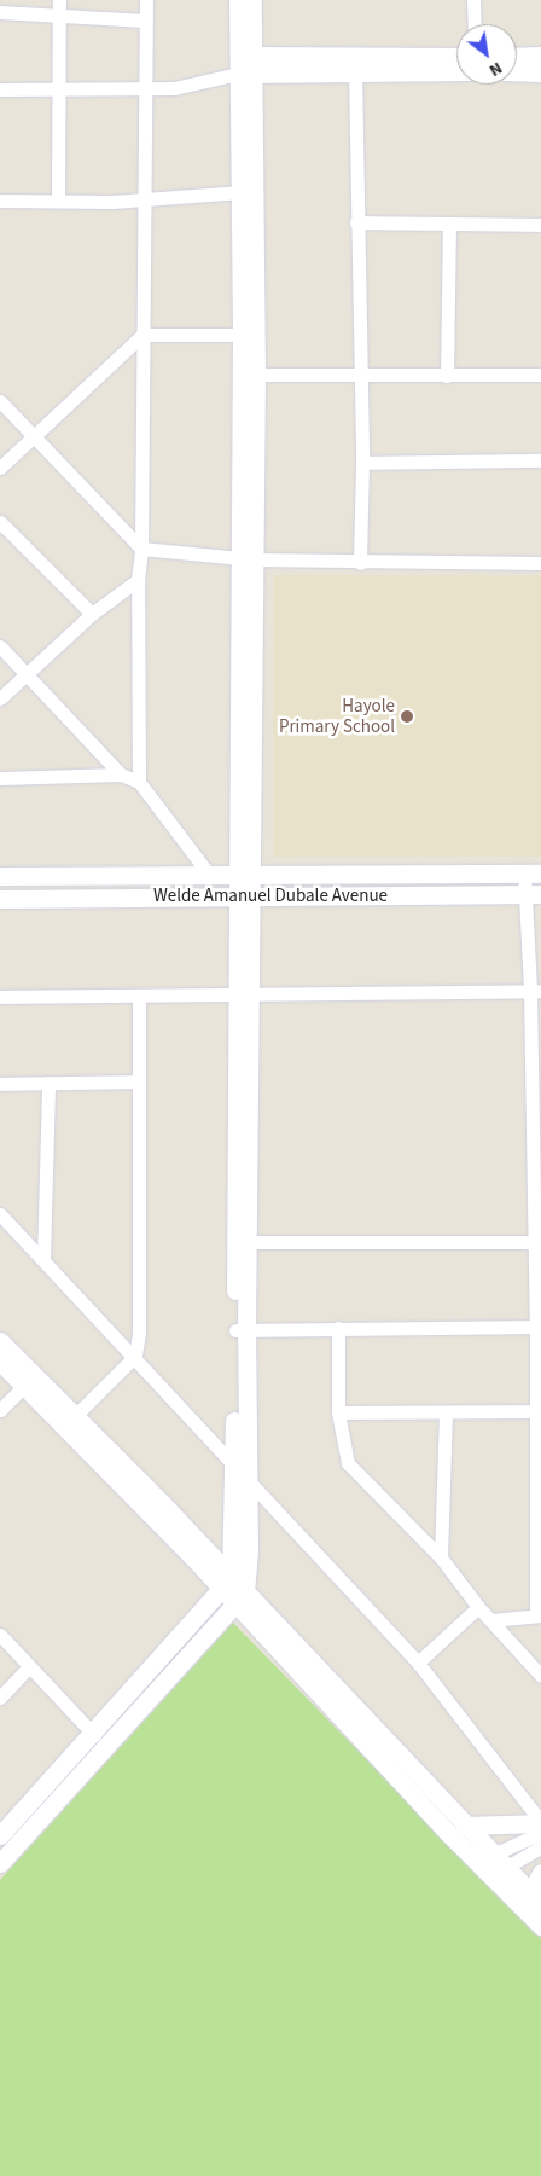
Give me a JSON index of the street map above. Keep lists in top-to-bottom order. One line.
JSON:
{"streets":{"street":["Welde Amanuel Dubale Avenue"]},"places":["Hayole Primary School"],"north":"bottom right"}
